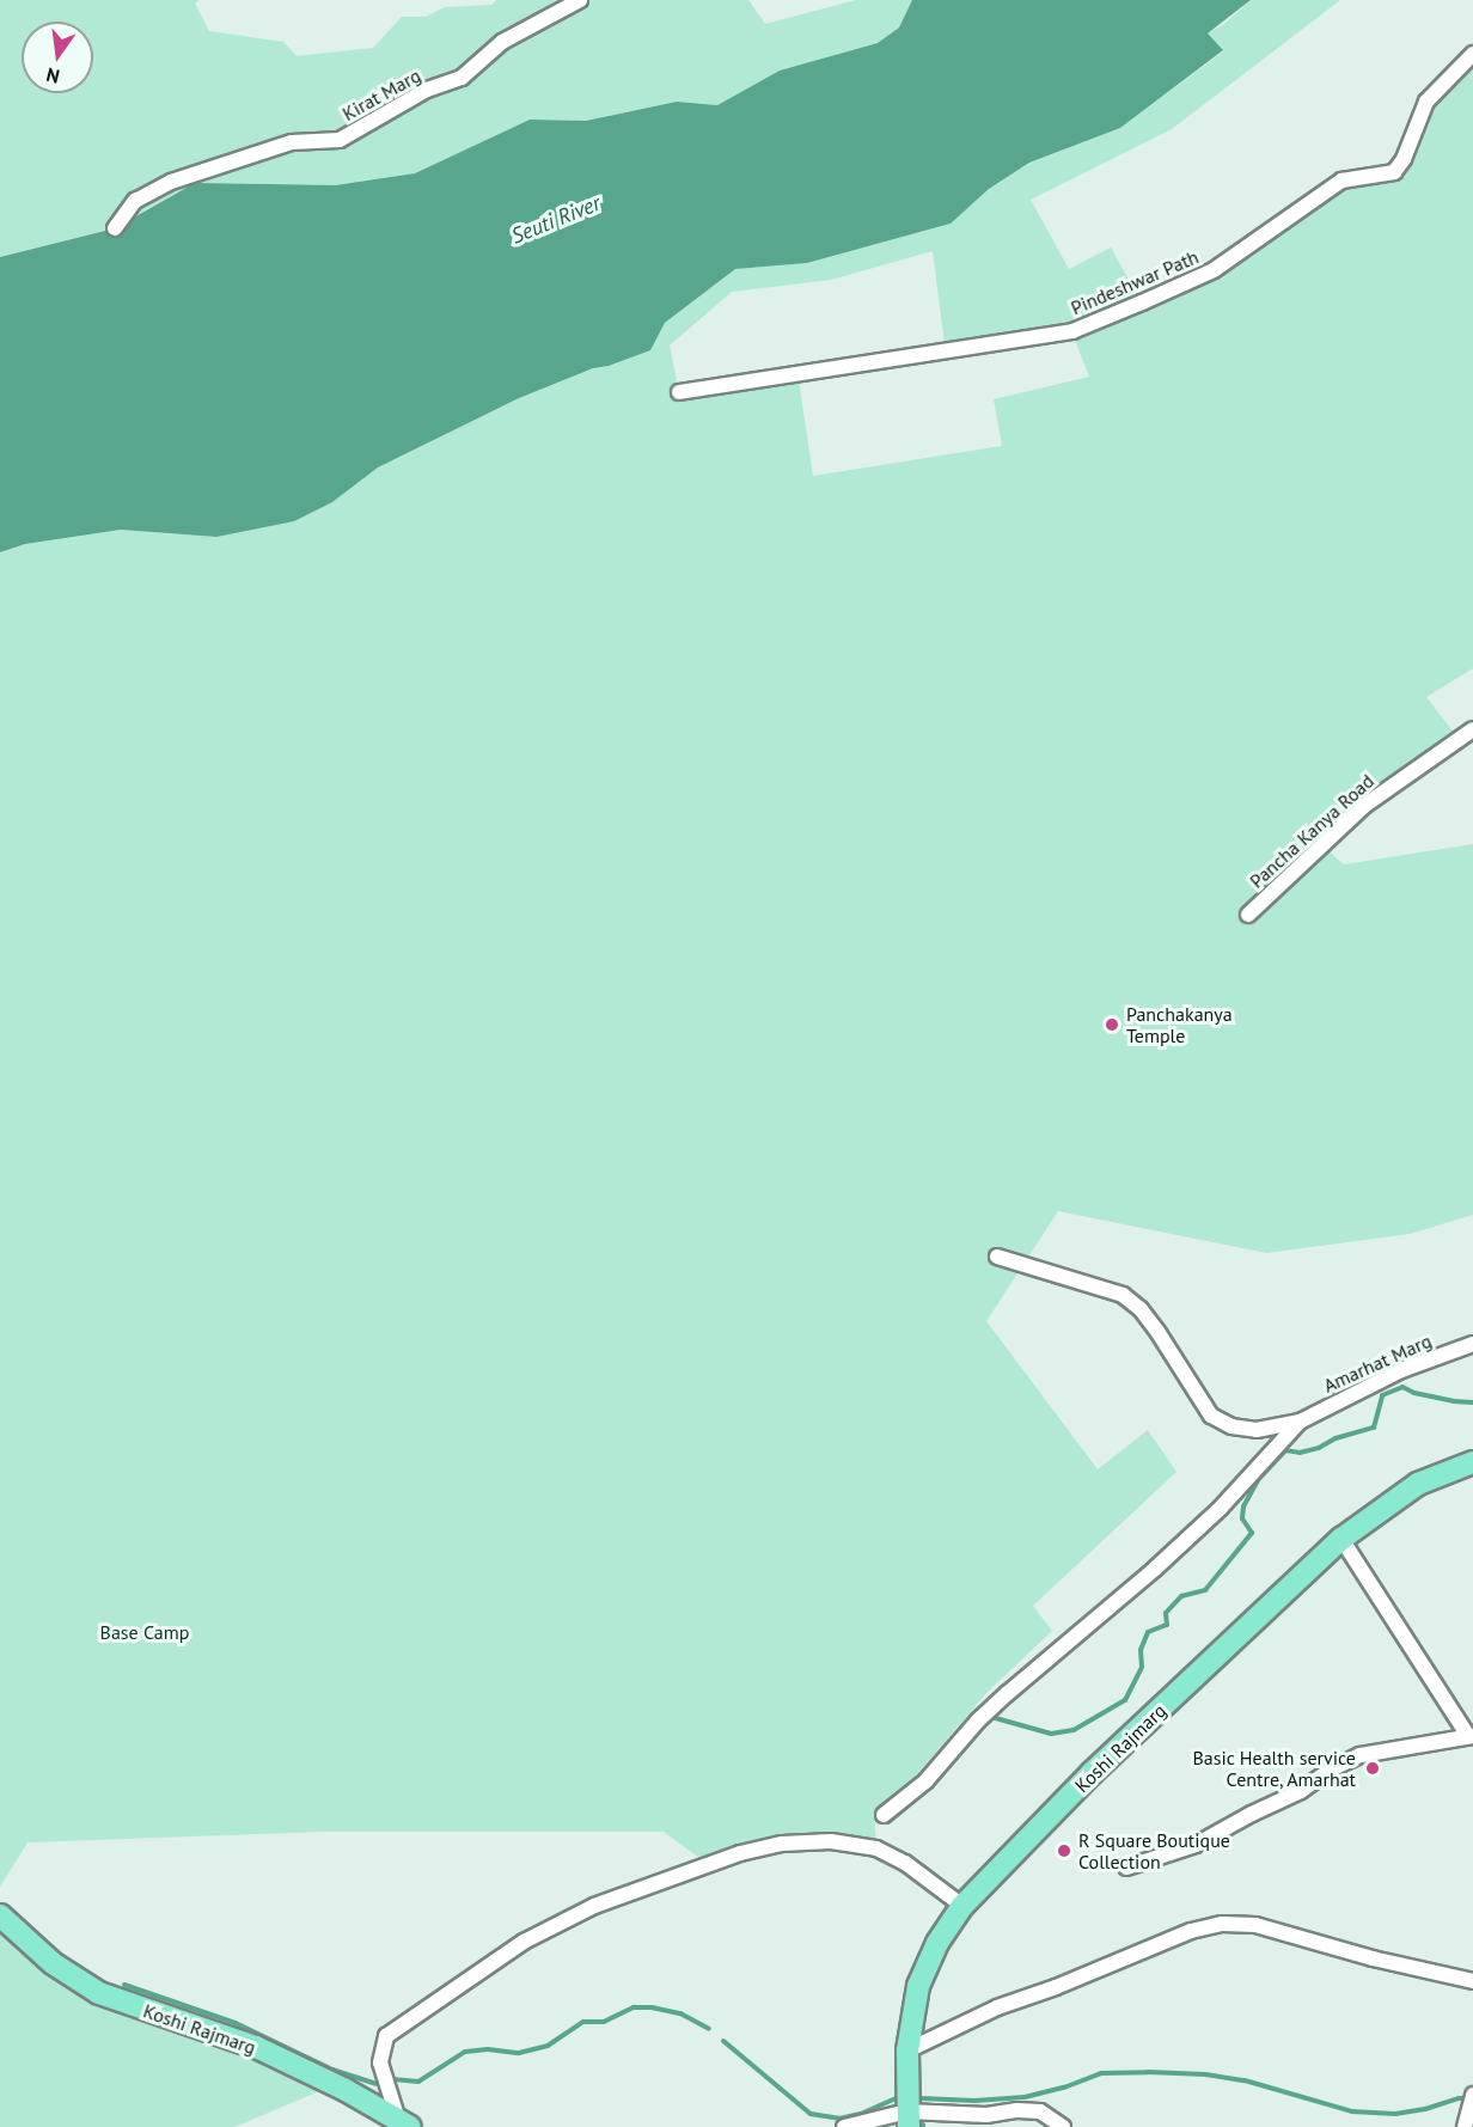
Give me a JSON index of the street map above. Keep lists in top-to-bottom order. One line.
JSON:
{"streets":{"main road":["Koshi Rajmarg"],"street":["Kirat Marg","Pindeshwar Path","Pancha Kanya Road","Amarhat Marg"]},"water":["Seuti River"],"parks":["Base Camp"],"places":["Panchakanya Temple","Basic Health service Centre, Amarhat","R Square Boutique Collection"],"north":"bottom"}
